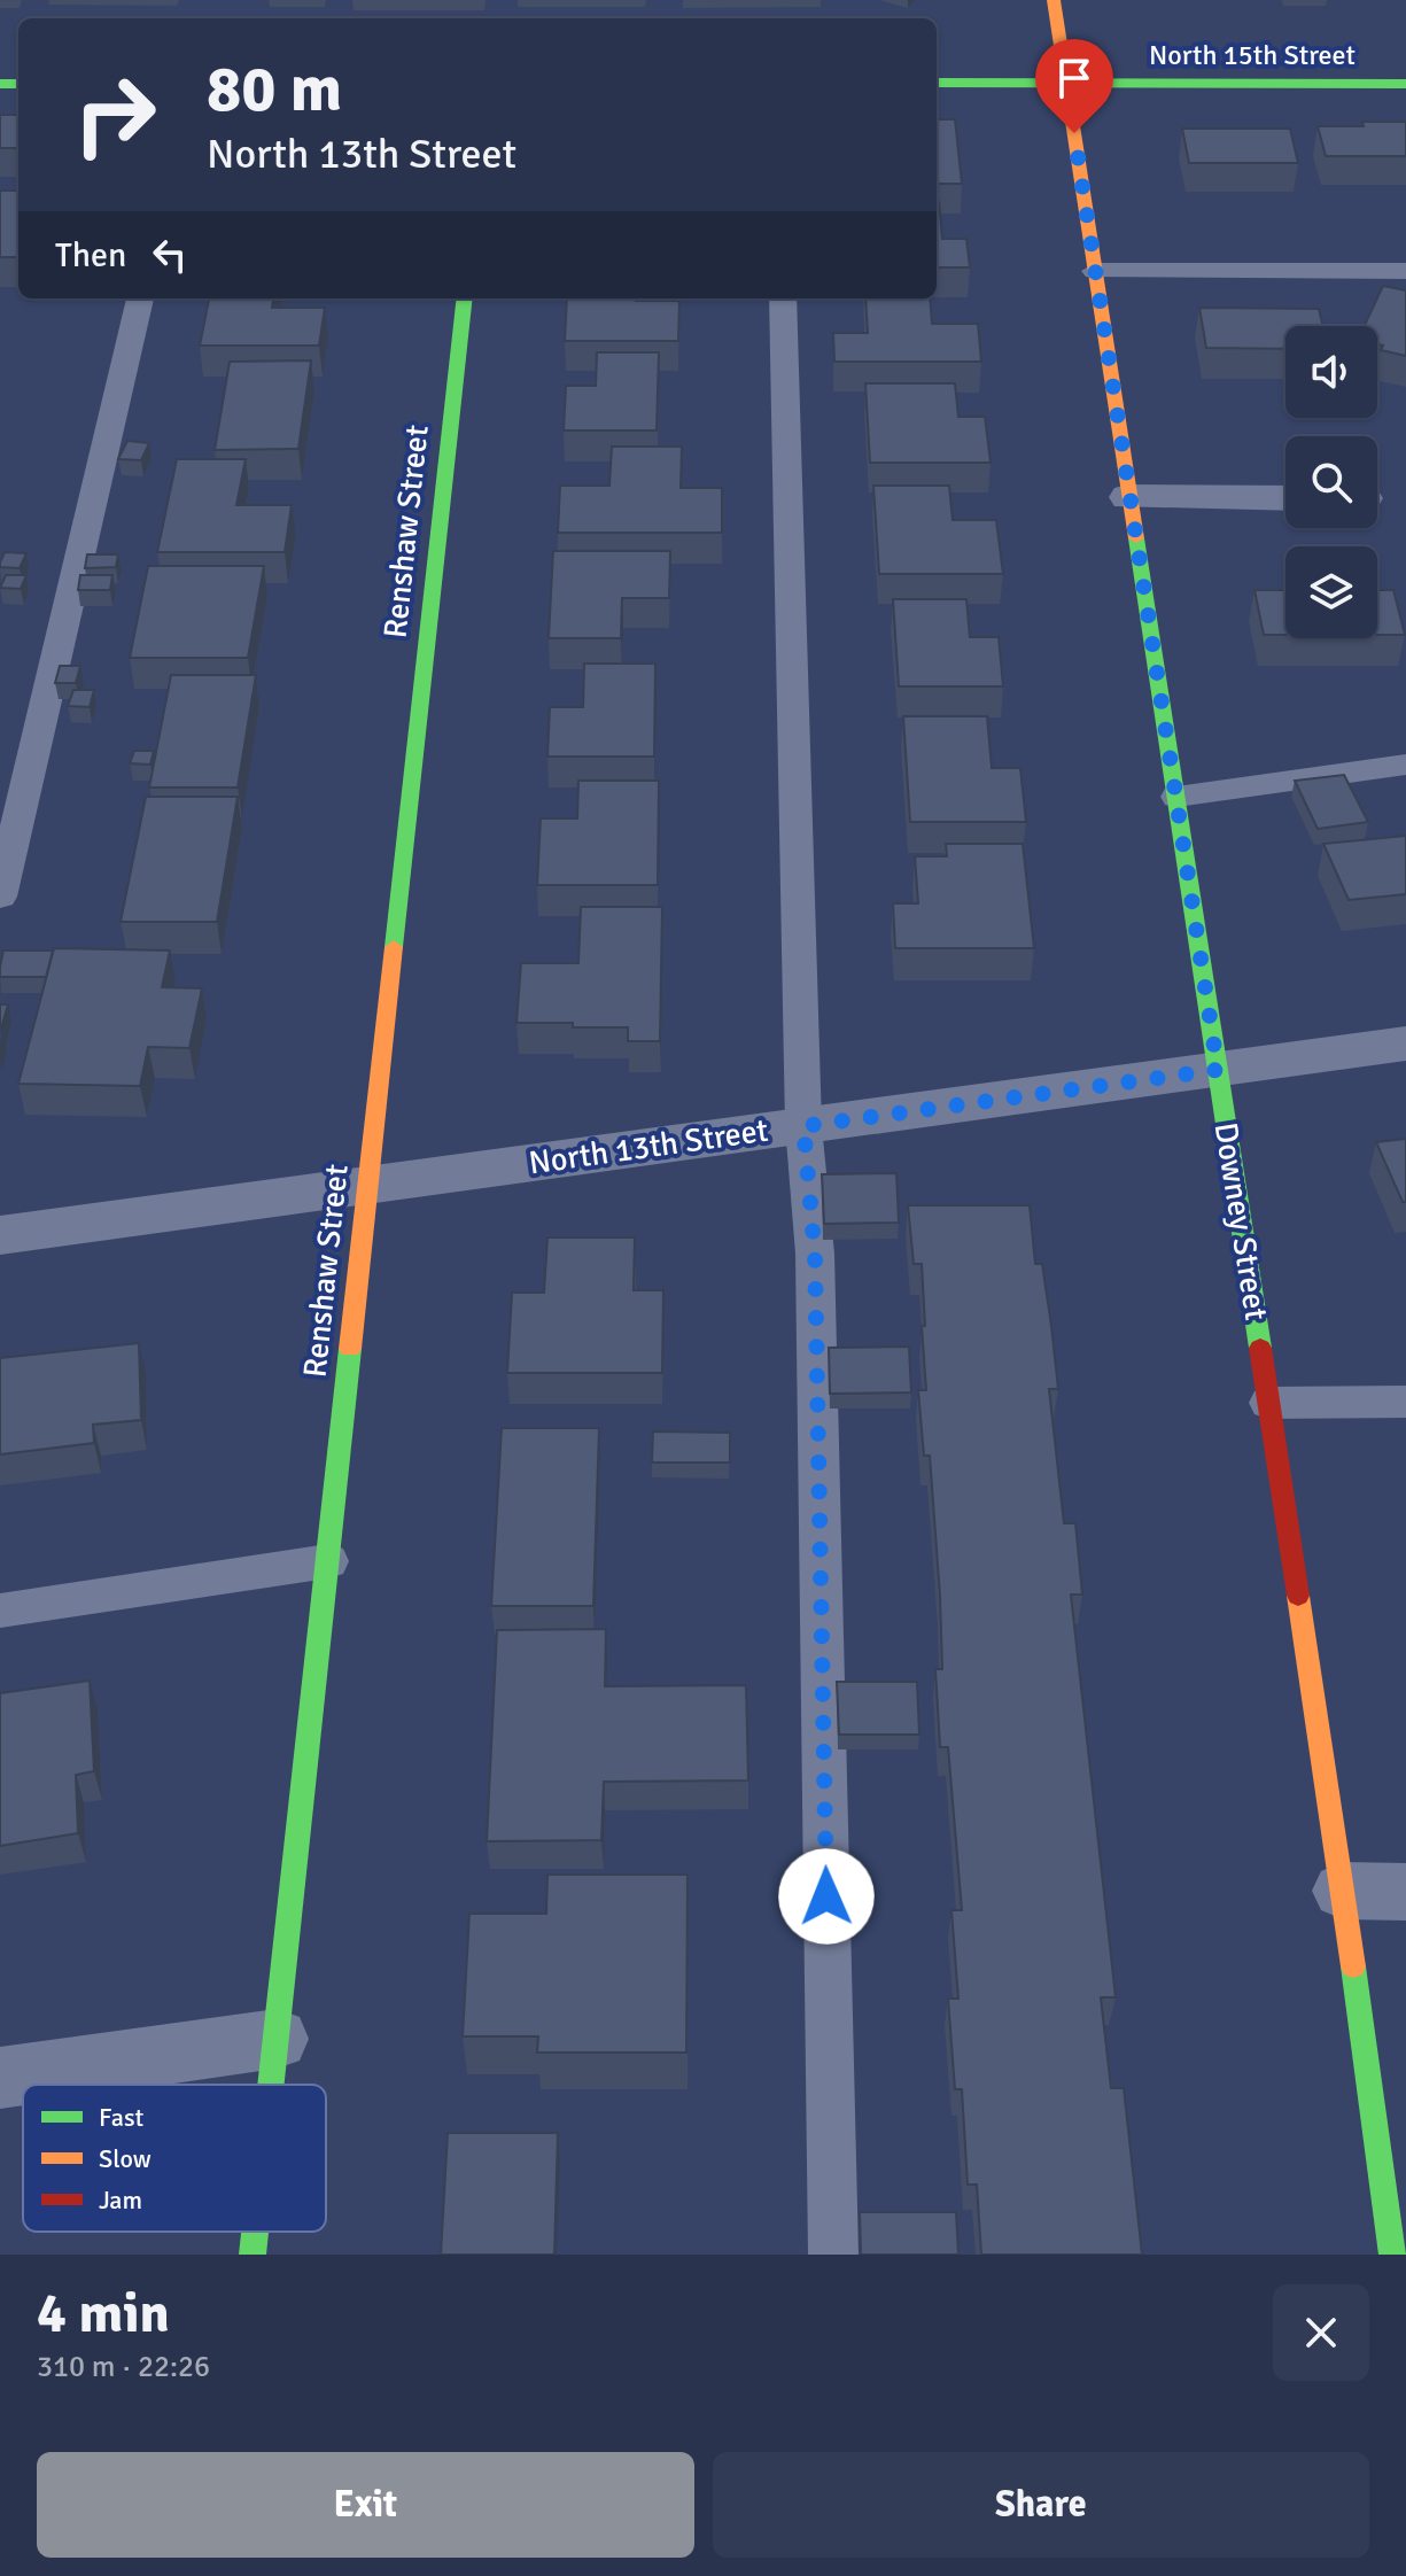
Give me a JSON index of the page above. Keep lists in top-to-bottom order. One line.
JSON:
{"streets":{"street":["North 15th Street","Renshaw Street","North 13th Street","Downey Street"]},"crossings":[["North 15th Street","Downey Street"],["Renshaw Street","North 13th Street"],["North 13th Street","Downey Street"]],"legend":["Fast","Slow","Jam"],"page":{"turn":["80 m","North 13th Street"],"then":"Then","heading":["4 min","310 m · 22:26"],"buttons":["Exit","Share"]}}
